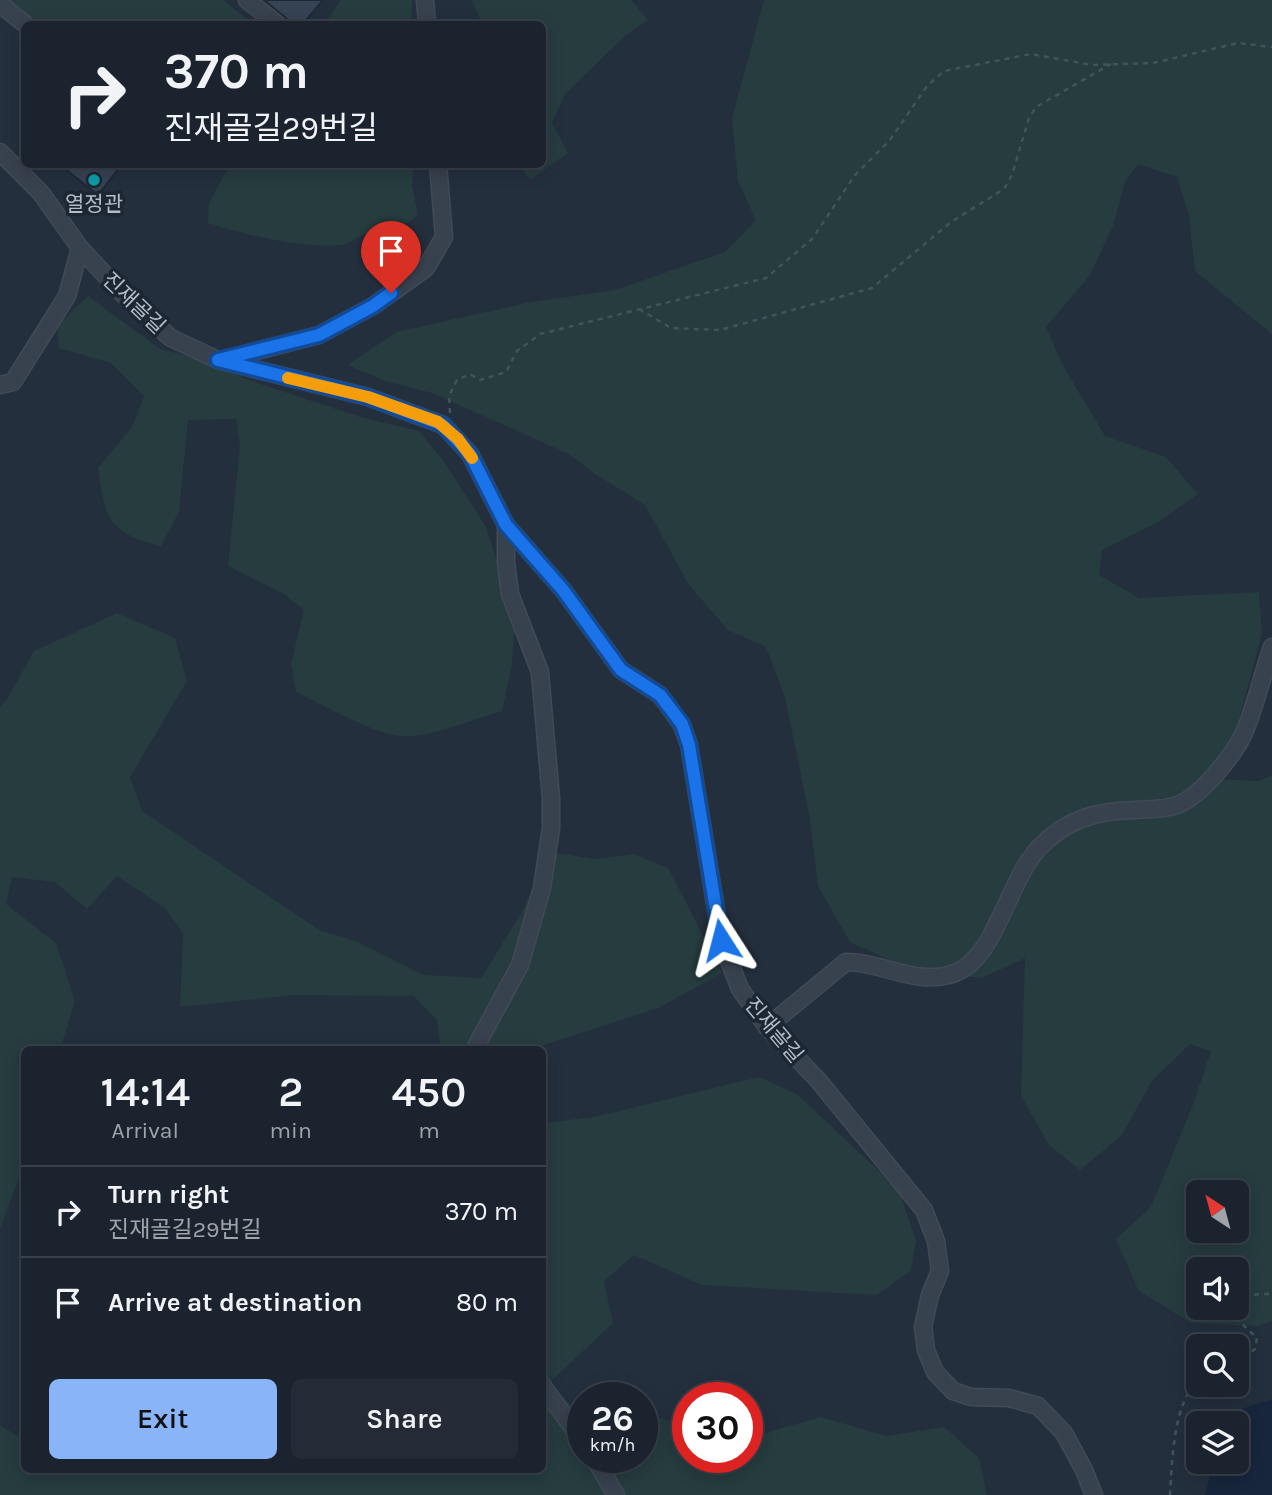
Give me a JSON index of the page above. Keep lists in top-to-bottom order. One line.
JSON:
{"streets":{"street":["진재골길"]},"places":["열정관"],"north":"top left","page":{"turn":["370 m","진재골길29번길"],"eta":["14:14","Arrival","2","min","450","m"],"list":[{"name":"Turn right","note":"진재골길29번길","value":"370 m"},{"name":"Arrive at destination","value":"80 m"}],"buttons":["Exit","Share"],"speed":"26 km/h","limit":"30"}}
